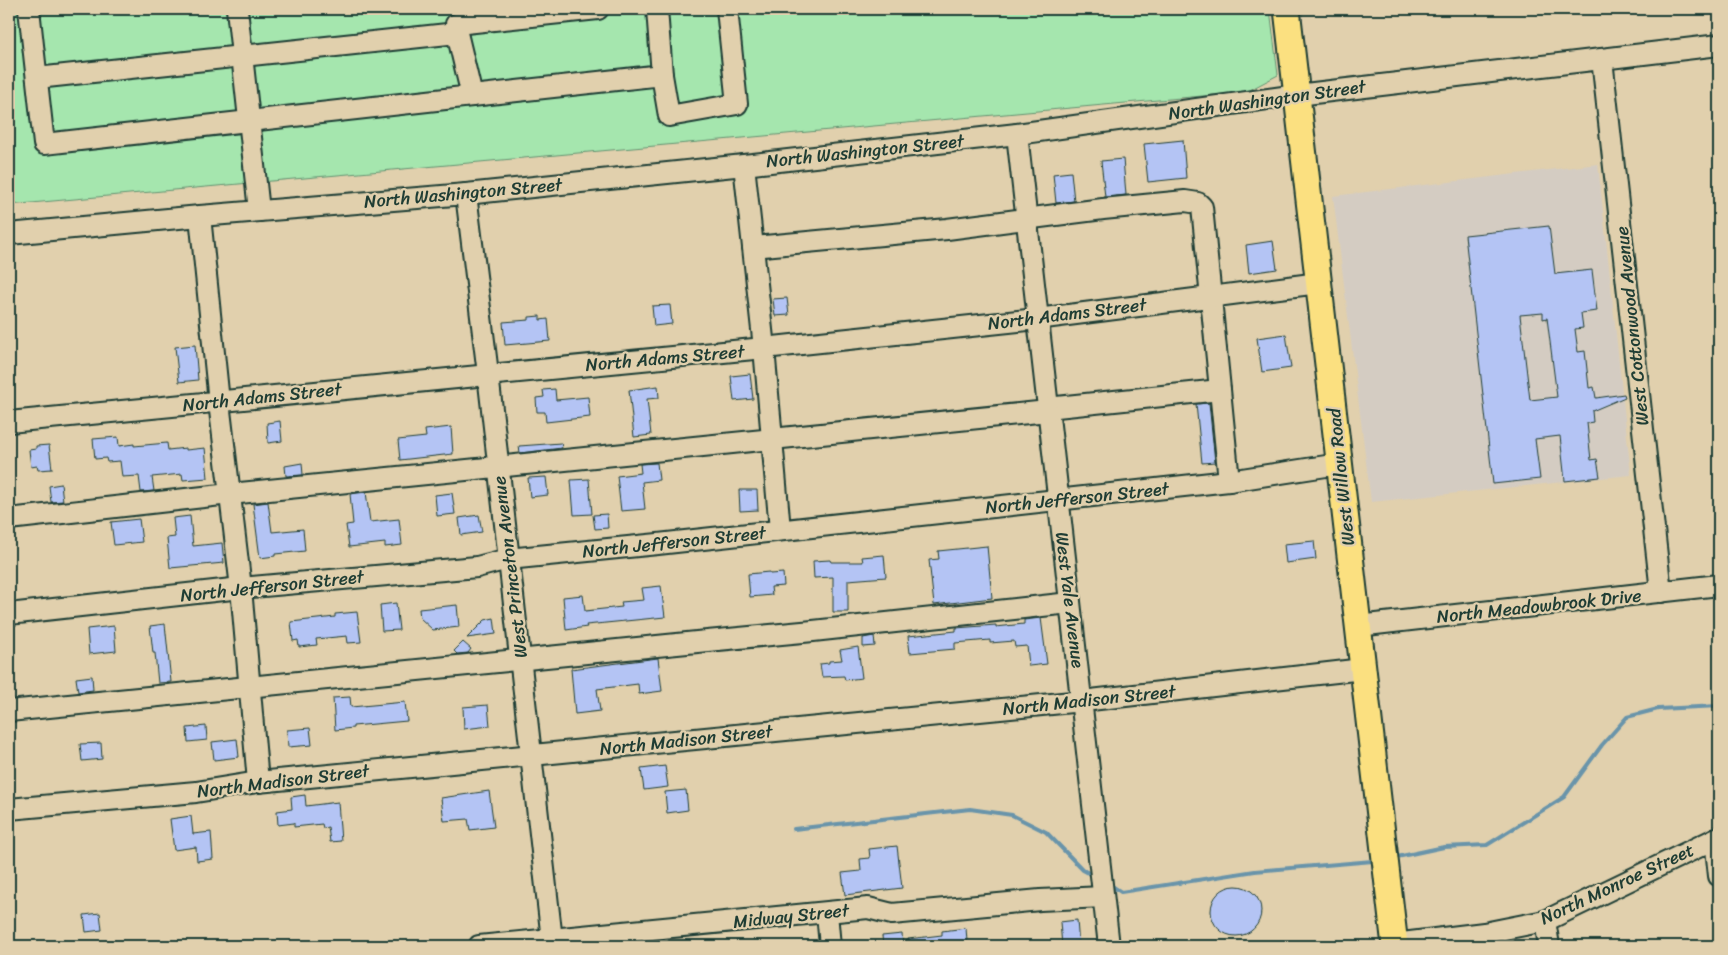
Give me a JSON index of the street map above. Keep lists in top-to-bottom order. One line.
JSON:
{"streets":{"main road":["West Willow Road"],"street":["North Washington Street","North Adams Street","West Cottonwood Avenue","North Jefferson Street","West Princeton Avenue","West Yale Avenue","North Meadowbrook Drive","North Madison Street","North Monroe Street","Midway Street"]},"crossings":[["North Washington Street","West Cottonwood Avenue"],["North Washington Street","West Willow Road"],["North Washington Street","West Princeton Avenue"],["North Washington Street","West Yale Avenue"],["North Adams Street","West Willow Road"],["North Adams Street","West Princeton Avenue"],["North Adams Street","West Yale Avenue"],["West Cottonwood Avenue","North Meadowbrook Drive"],["West Willow Road","North Jefferson Street"],["West Willow Road","North Meadowbrook Drive"],["West Willow Road","North Madison Street"],["West Willow Road","North Monroe Street"],["North Jefferson Street","West Princeton Avenue"],["North Jefferson Street","West Yale Avenue"],["West Princeton Avenue","North Madison Street"],["West Princeton Avenue","Midway Street"],["West Yale Avenue","North Madison Street"],["West Yale Avenue","Midway Street"]]}
